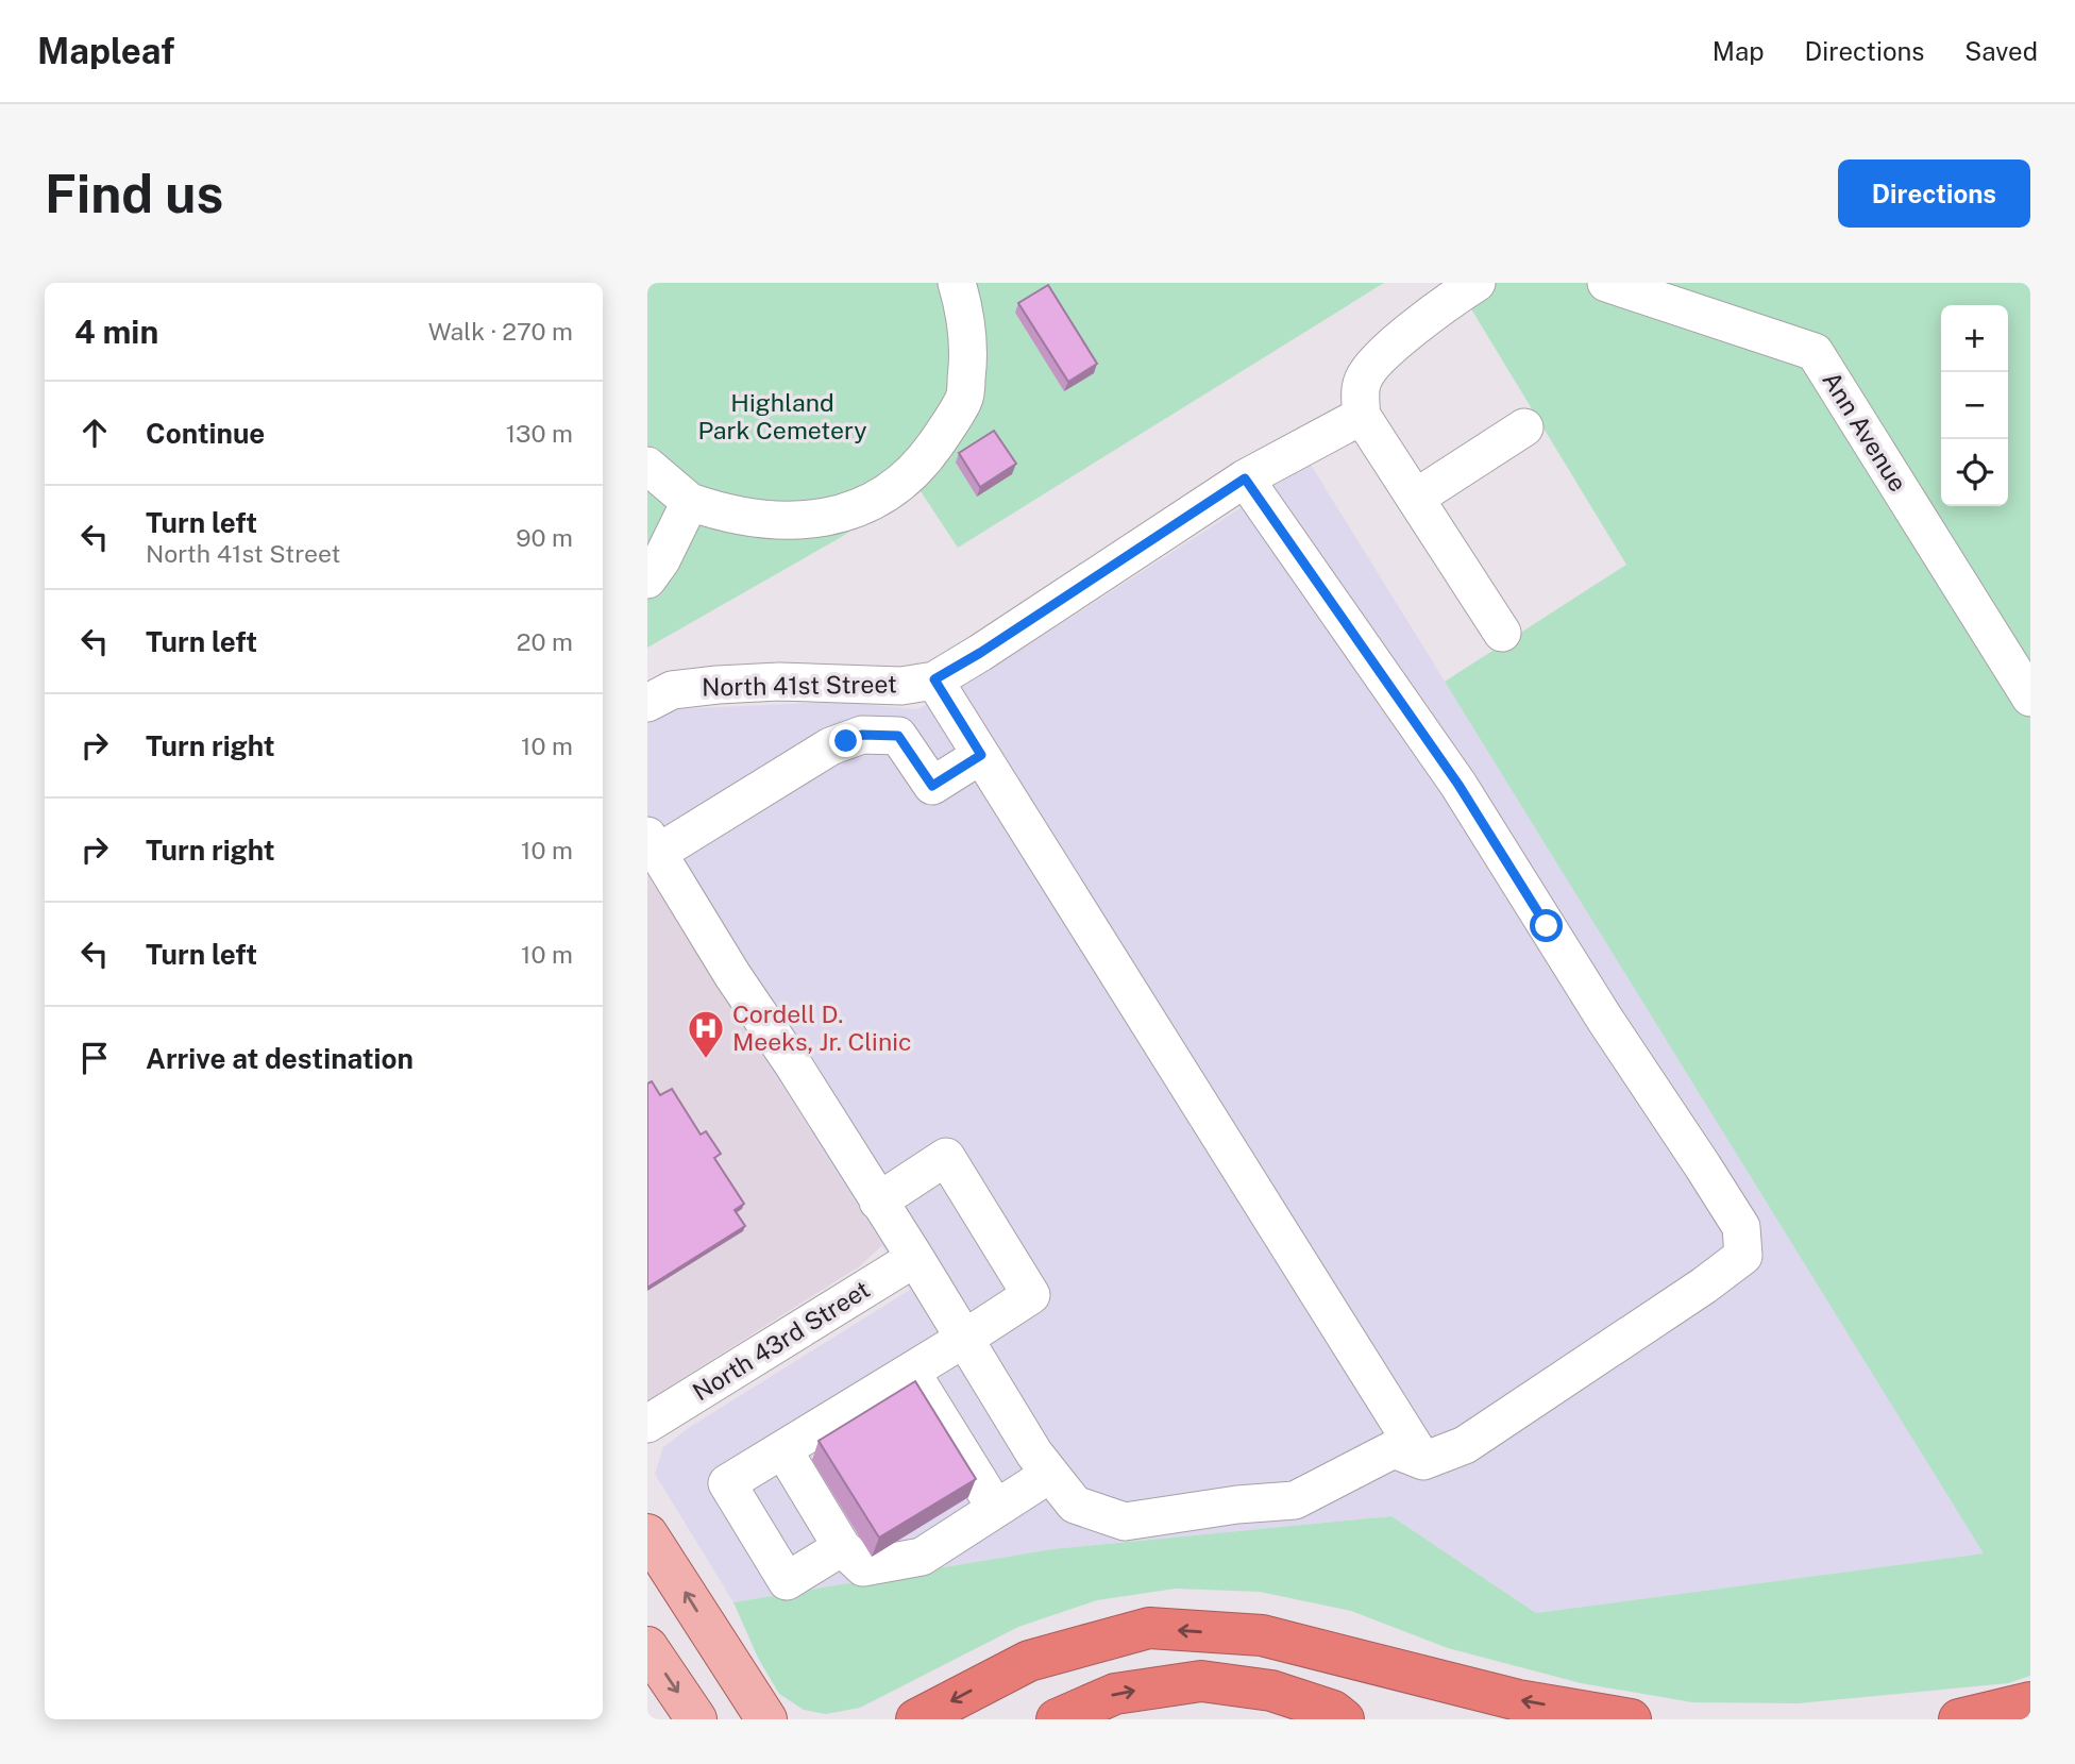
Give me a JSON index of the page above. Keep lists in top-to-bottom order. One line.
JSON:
{"streets":{"street":["Ann Avenue","North 41st Street","North 43rd Street"]},"parks":["Highland Park Cemetery"],"places":{"hospital":["Cordell D. Meeks, Jr. Clinic"]},"page":{"header":"Mapleaf","nav":["Map","Directions","Saved"],"buttons":"Directions","title":"Find us","heading":["4 min","Walk · 270 m"],"map_buttons":["+","−"],"list":[["Continue","130 m"],["Turn left","North 41st Street","90 m"],["Turn left","20 m"],["Turn right","10 m"],["Turn right","10 m"],["Turn left","10 m"],"Arrive at destination"]}}
